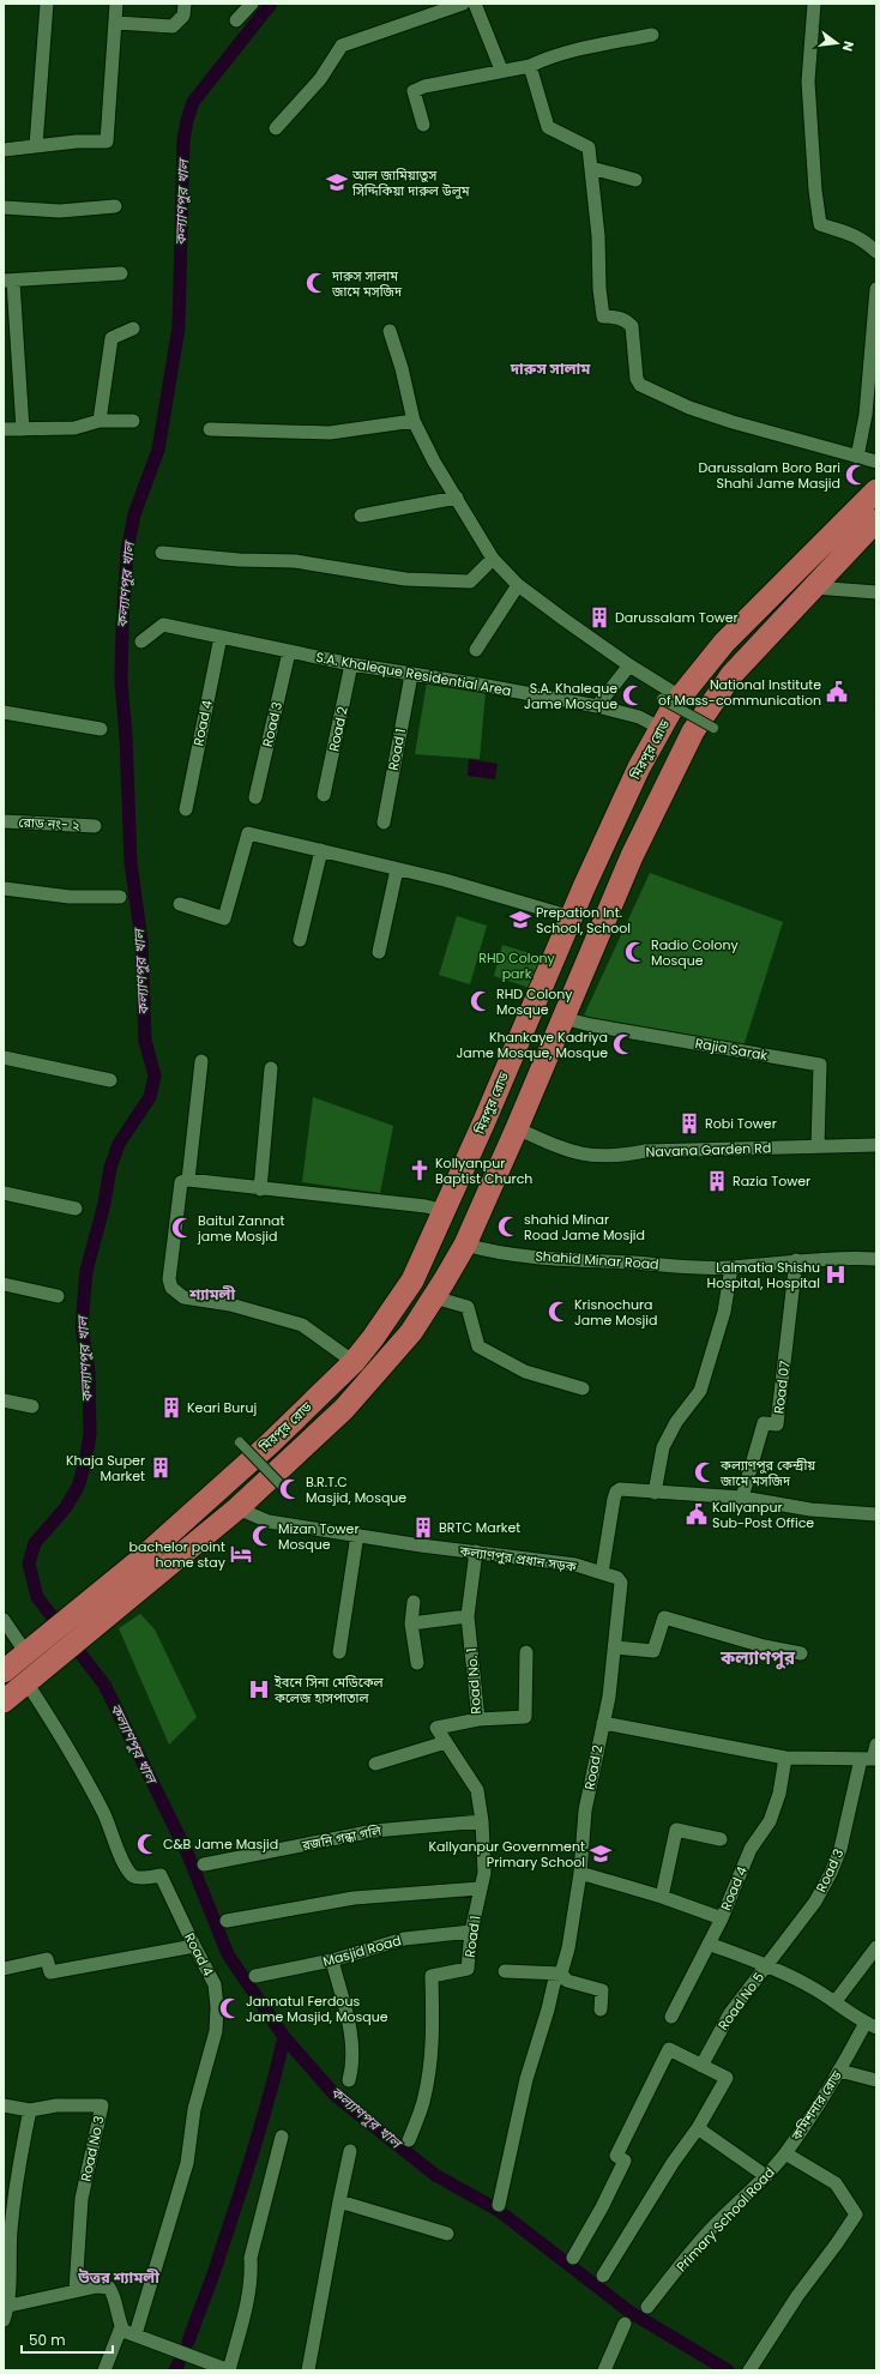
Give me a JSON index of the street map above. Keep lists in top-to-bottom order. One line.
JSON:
{"streets":{"highway":["মিরপুর রোড"],"street":["S.A. Khaleque Residential Area","Road 4","Road 3","Road 2","Road 1","রোড নং- ২","Rajia Sarak","Navana Garden Rd","Shahid Minar Road","Road 07","কল্যাণপুর প্রধান সড়ক","Road No. 1","রজনি গন্ধা গলি","Masjid Road","Road No 5","কমিশনার রোড","Road No 3","Primary School Road"]},"crossings":[["S.A. Khaleque Residential Area","Road 4"],["S.A. Khaleque Residential Area","Road 3"],["S.A. Khaleque Residential Area","Road 2"],["S.A. Khaleque Residential Area","Road 1"],["S.A. Khaleque Residential Area","মিরপুর রোড"],["Road 4","মিরপুর রোড"],["Road 4","Road No 5"],["Road 3","Road No 5"],["Road 2","কল্যাণপুর প্রধান সড়ক"],["Road 1","Road No. 1"],["Road 1","রজনি গন্ধা গলি"],["Road 1","Masjid Road"],["মিরপুর রোড","Rajia Sarak"],["মিরপুর রোড","Navana Garden Rd"],["মিরপুর রোড","Shahid Minar Road"],["মিরপুর রোড","কল্যাণপুর প্রধান সড়ক"],["Rajia Sarak","Navana Garden Rd"],["Shahid Minar Road","Road 07"],["কল্যাণপুর প্রধান সড়ক","Road No. 1"],["কমিশনার রোড","Primary School Road"]],"districts":["দারুস সালাম","শ্যামলী","কল্যাণপুর","উত্তর শ্যামলী"],"water":["কল্যাণপুর খাল"],"parks":["RHD Colony park"],"places":{"school or university":["আল জামিয়াতুস সিদ্দিকিয়া দারুল উলুম","Prepation Int. School, School","Kallyanpur Government Primary School"],"mosque":["দারুস সালাম জামে মসজিদ","Darussalam Boro Bari Shahi Jame Masjid","S.A. Khaleque Jame Mosque","Radio Colony Mosque","RHD Colony Mosque","Khankaye Kadriya Jame Mosque, Mosque","shahid Minar Road Jame Mosjid","Baitul Zannat jame Mosjid","Krisnochura Jame Mosjid","কল্যাণপুর কেন্দ্রীয় জামে মসজিদ","B.R.T.C Masjid, Mosque","Mizan Tower Mosque","C&B Jame Masjid","Jannatul Ferdous Jame Masjid, Mosque"],"building":["Darussalam Tower","Robi Tower","Razia Tower","Keari Buruj","Khaja Super Market","BRTC Market"],"public building":["National Institute of Mass-communication","Kallyanpur Sub-Post Office"],"church":["Kollyanpur Baptist Church"],"hospital":["Lalmatia Shishu Hospital, Hospital","ইবনে সিনা মেডিকেল কলেজ হাসপাতাল"],"hotel":["bachelor point home stay"]},"scale_bar":"50 m","north":"right"}
